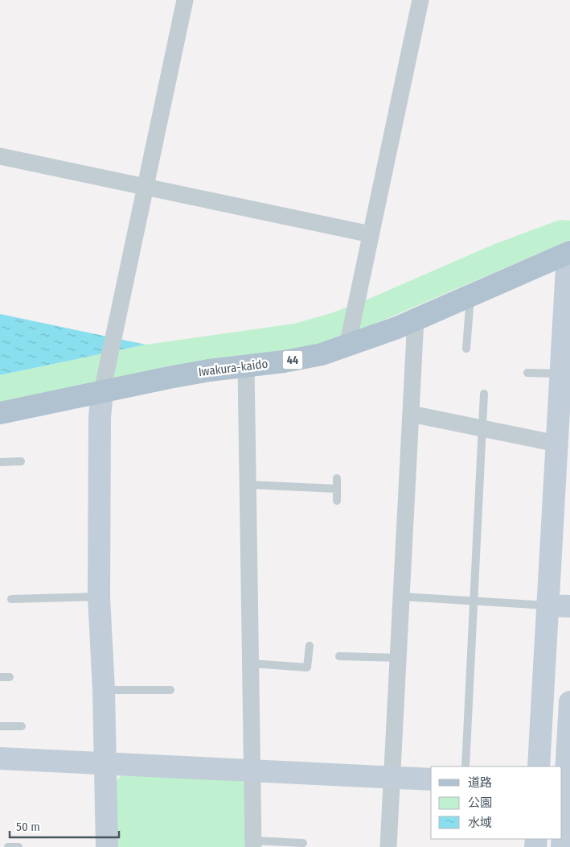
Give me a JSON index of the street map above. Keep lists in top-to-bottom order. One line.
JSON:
{"streets":{"main road":["44","Iwakura-kaido"]},"legend":["道路","公園","水域"],"scale_bar":"50 m"}
